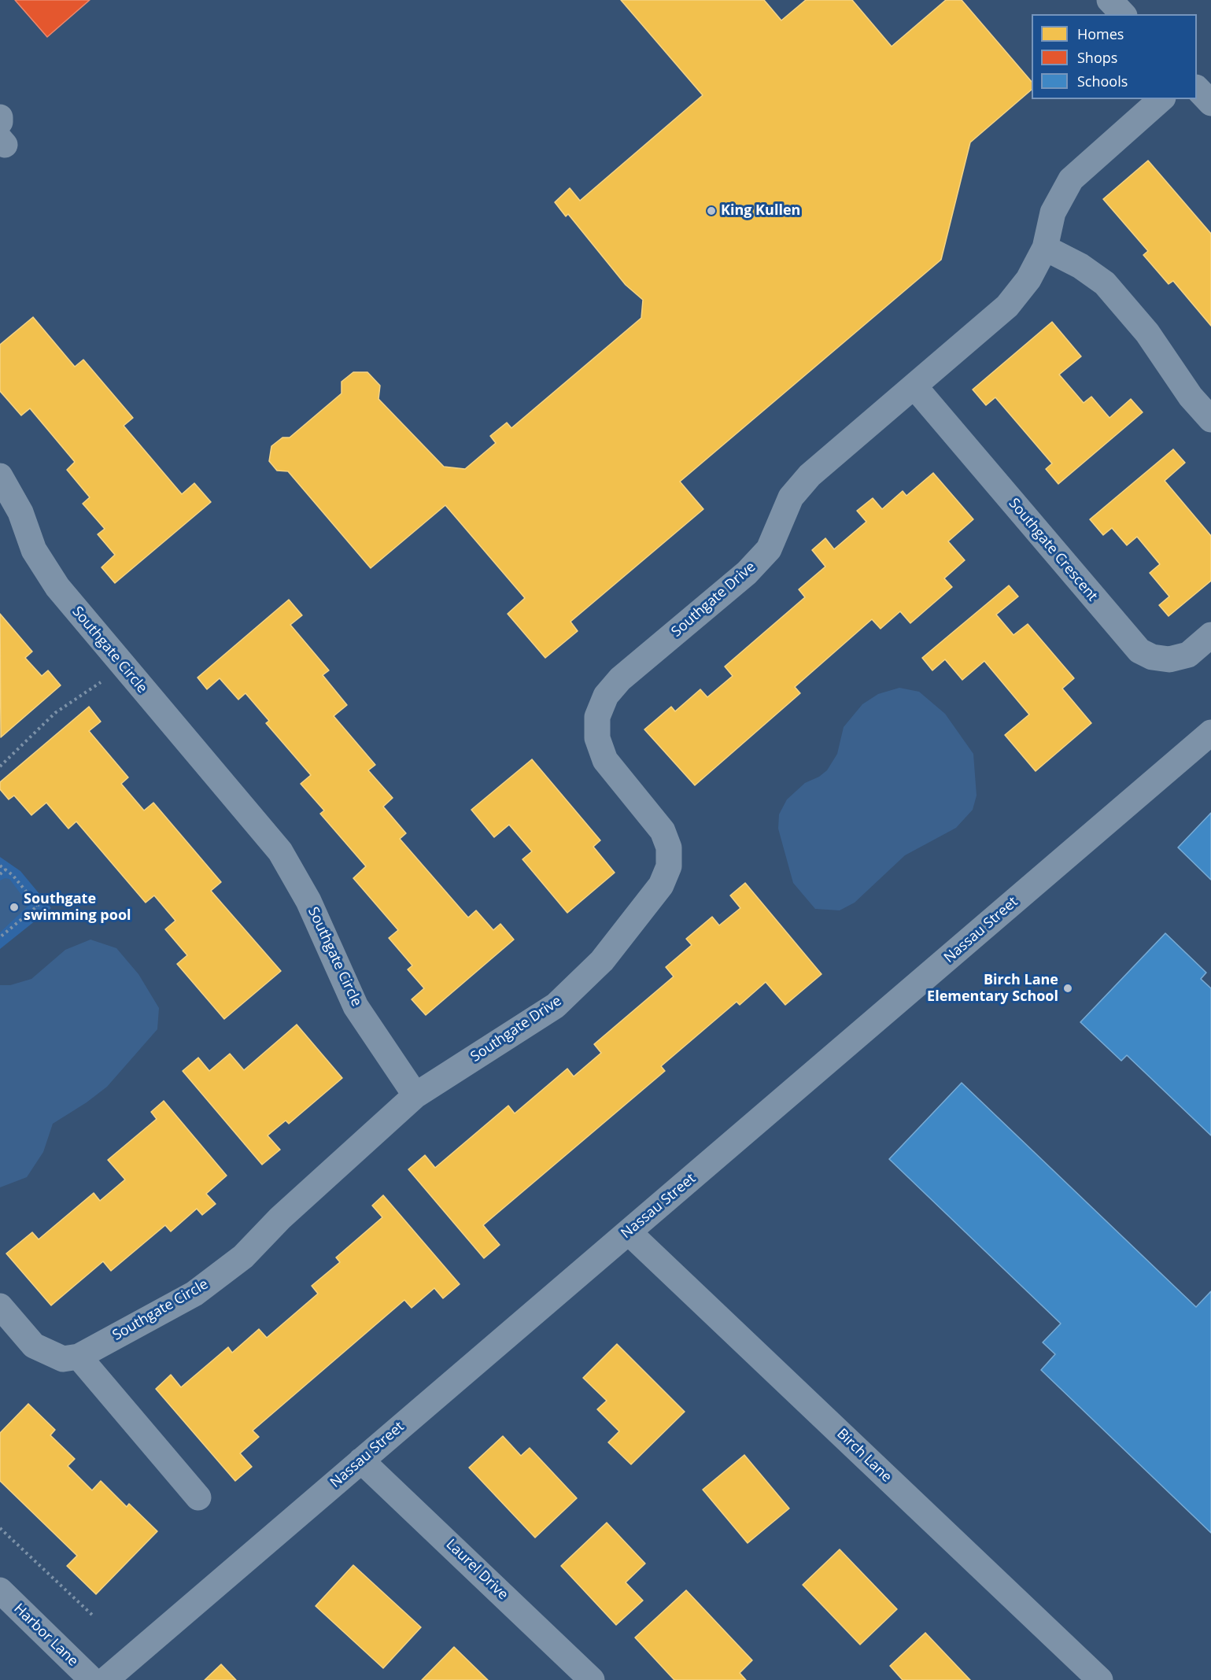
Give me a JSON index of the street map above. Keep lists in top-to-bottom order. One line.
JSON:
{"streets":{"street":["Southgate Crescent","Southgate Drive","Southgate Circle","Nassau Street","Birch Lane","Laurel Drive","Harbor Lane"]},"crossings":[["Southgate Crescent","Southgate Drive"],["Southgate Drive","Southgate Circle"],["Nassau Street","Birch Lane"],["Nassau Street","Laurel Drive"]],"places":["King Kullen","Southgate swimming pool","Birch Lane Elementary School"],"legend":["Homes","Shops","Schools"]}
